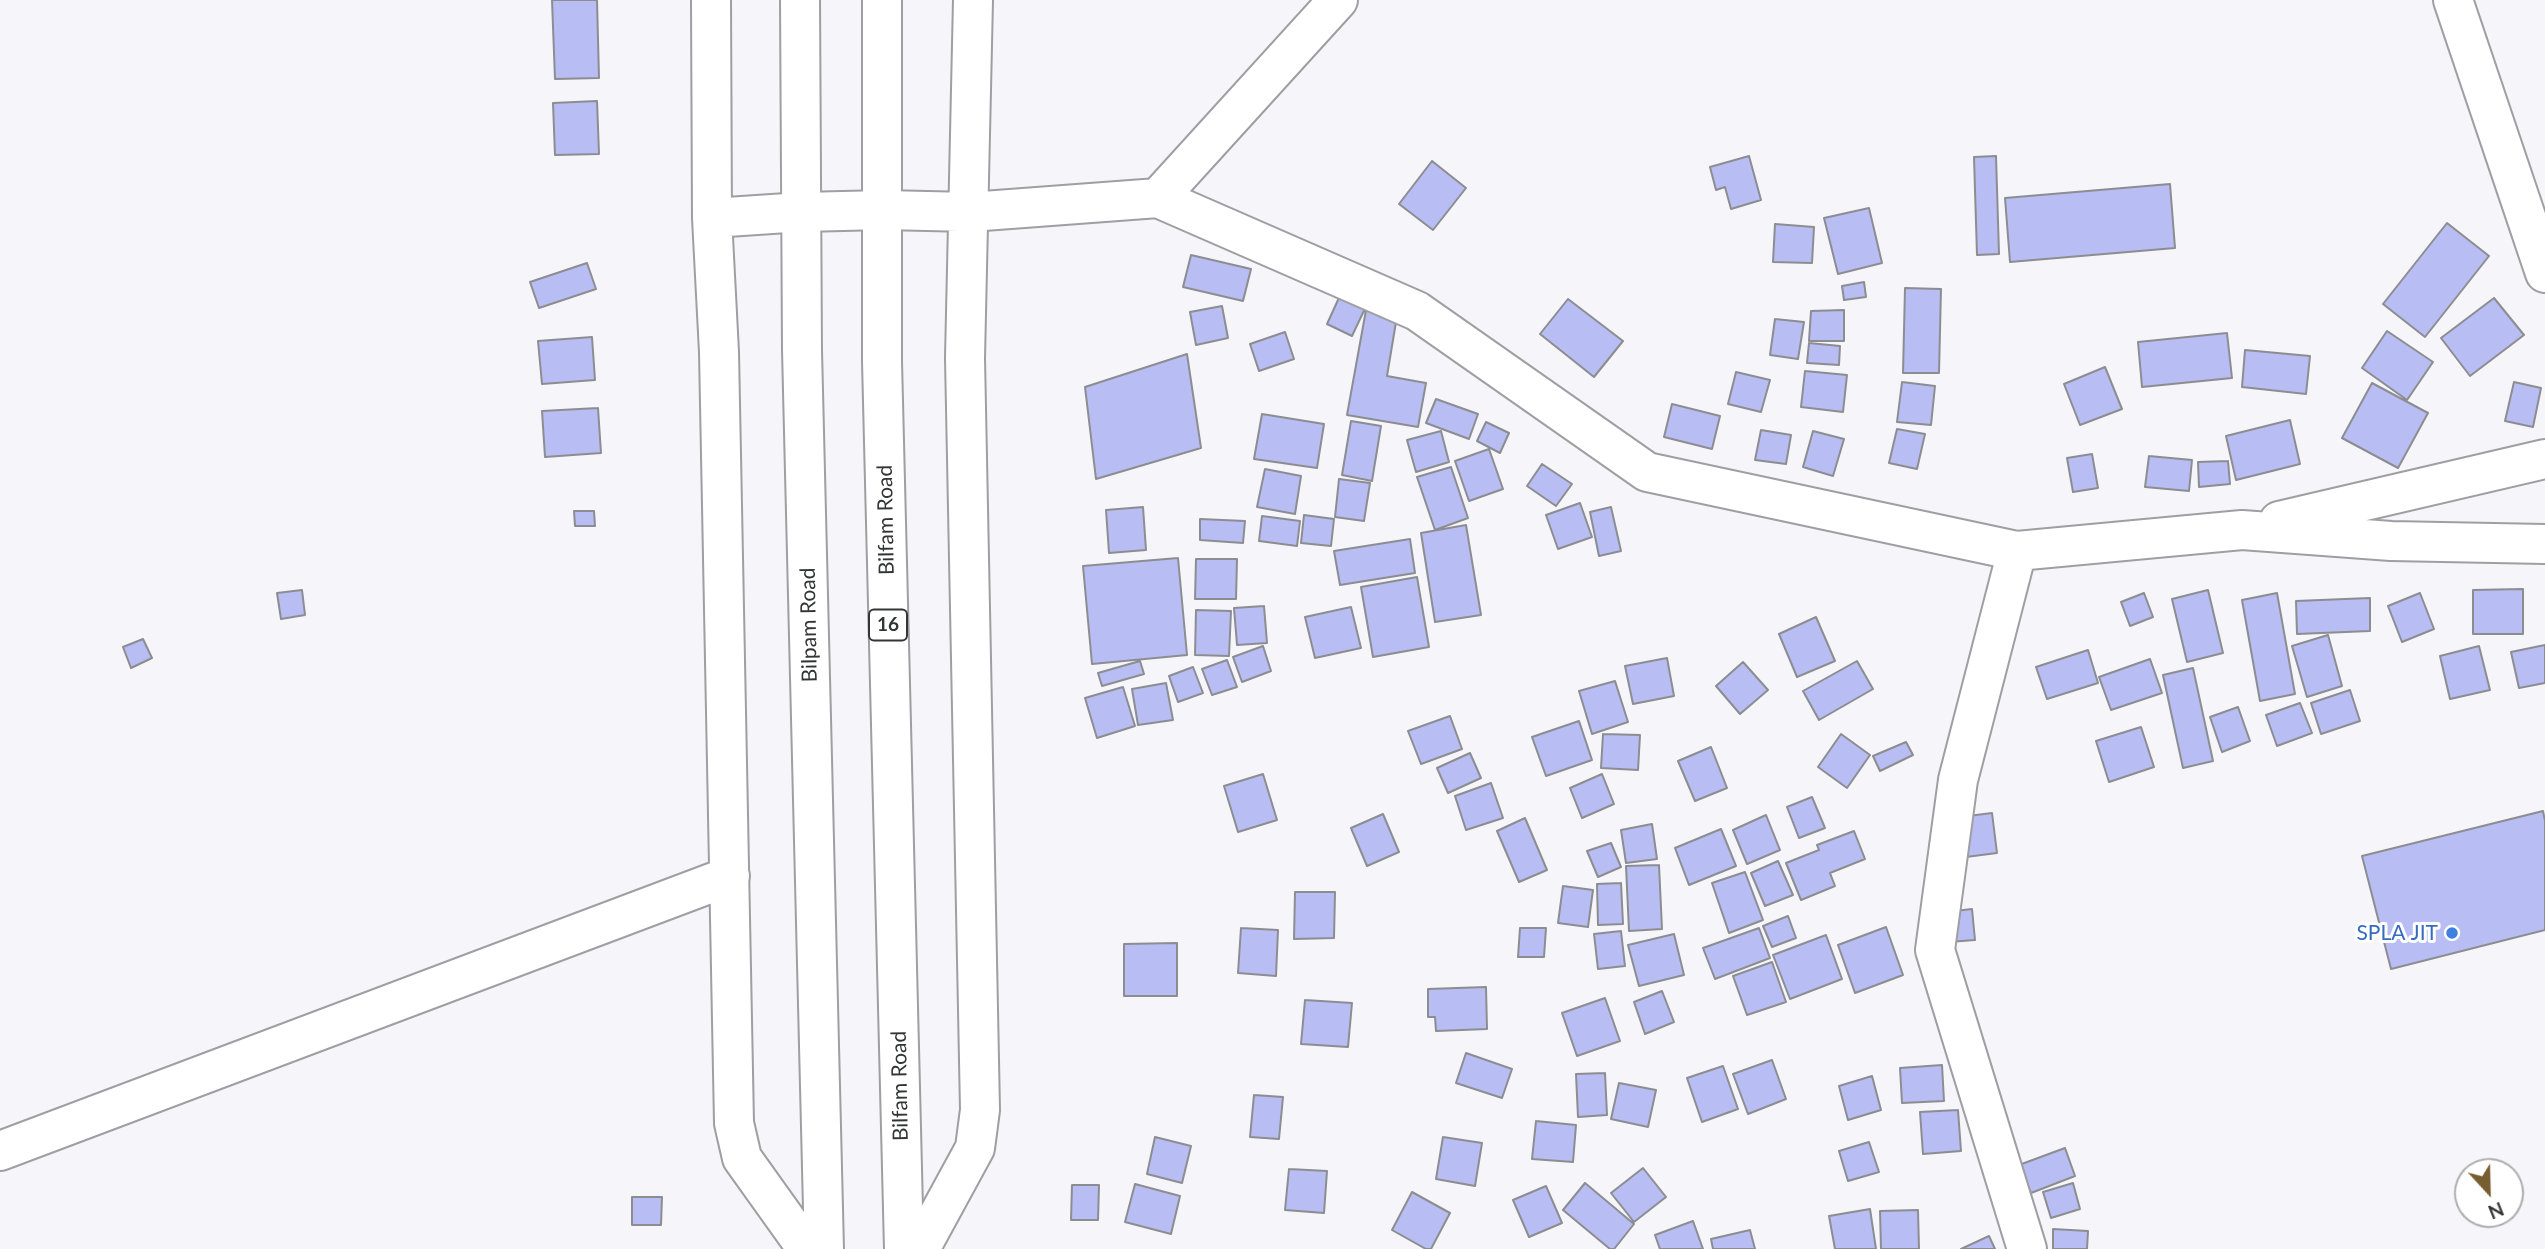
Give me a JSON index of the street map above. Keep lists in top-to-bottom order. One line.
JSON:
{"streets":{"street":["Bilfam Road","Bilpam Road","16"]},"places":["SPLA JIT"],"north":"bottom"}
